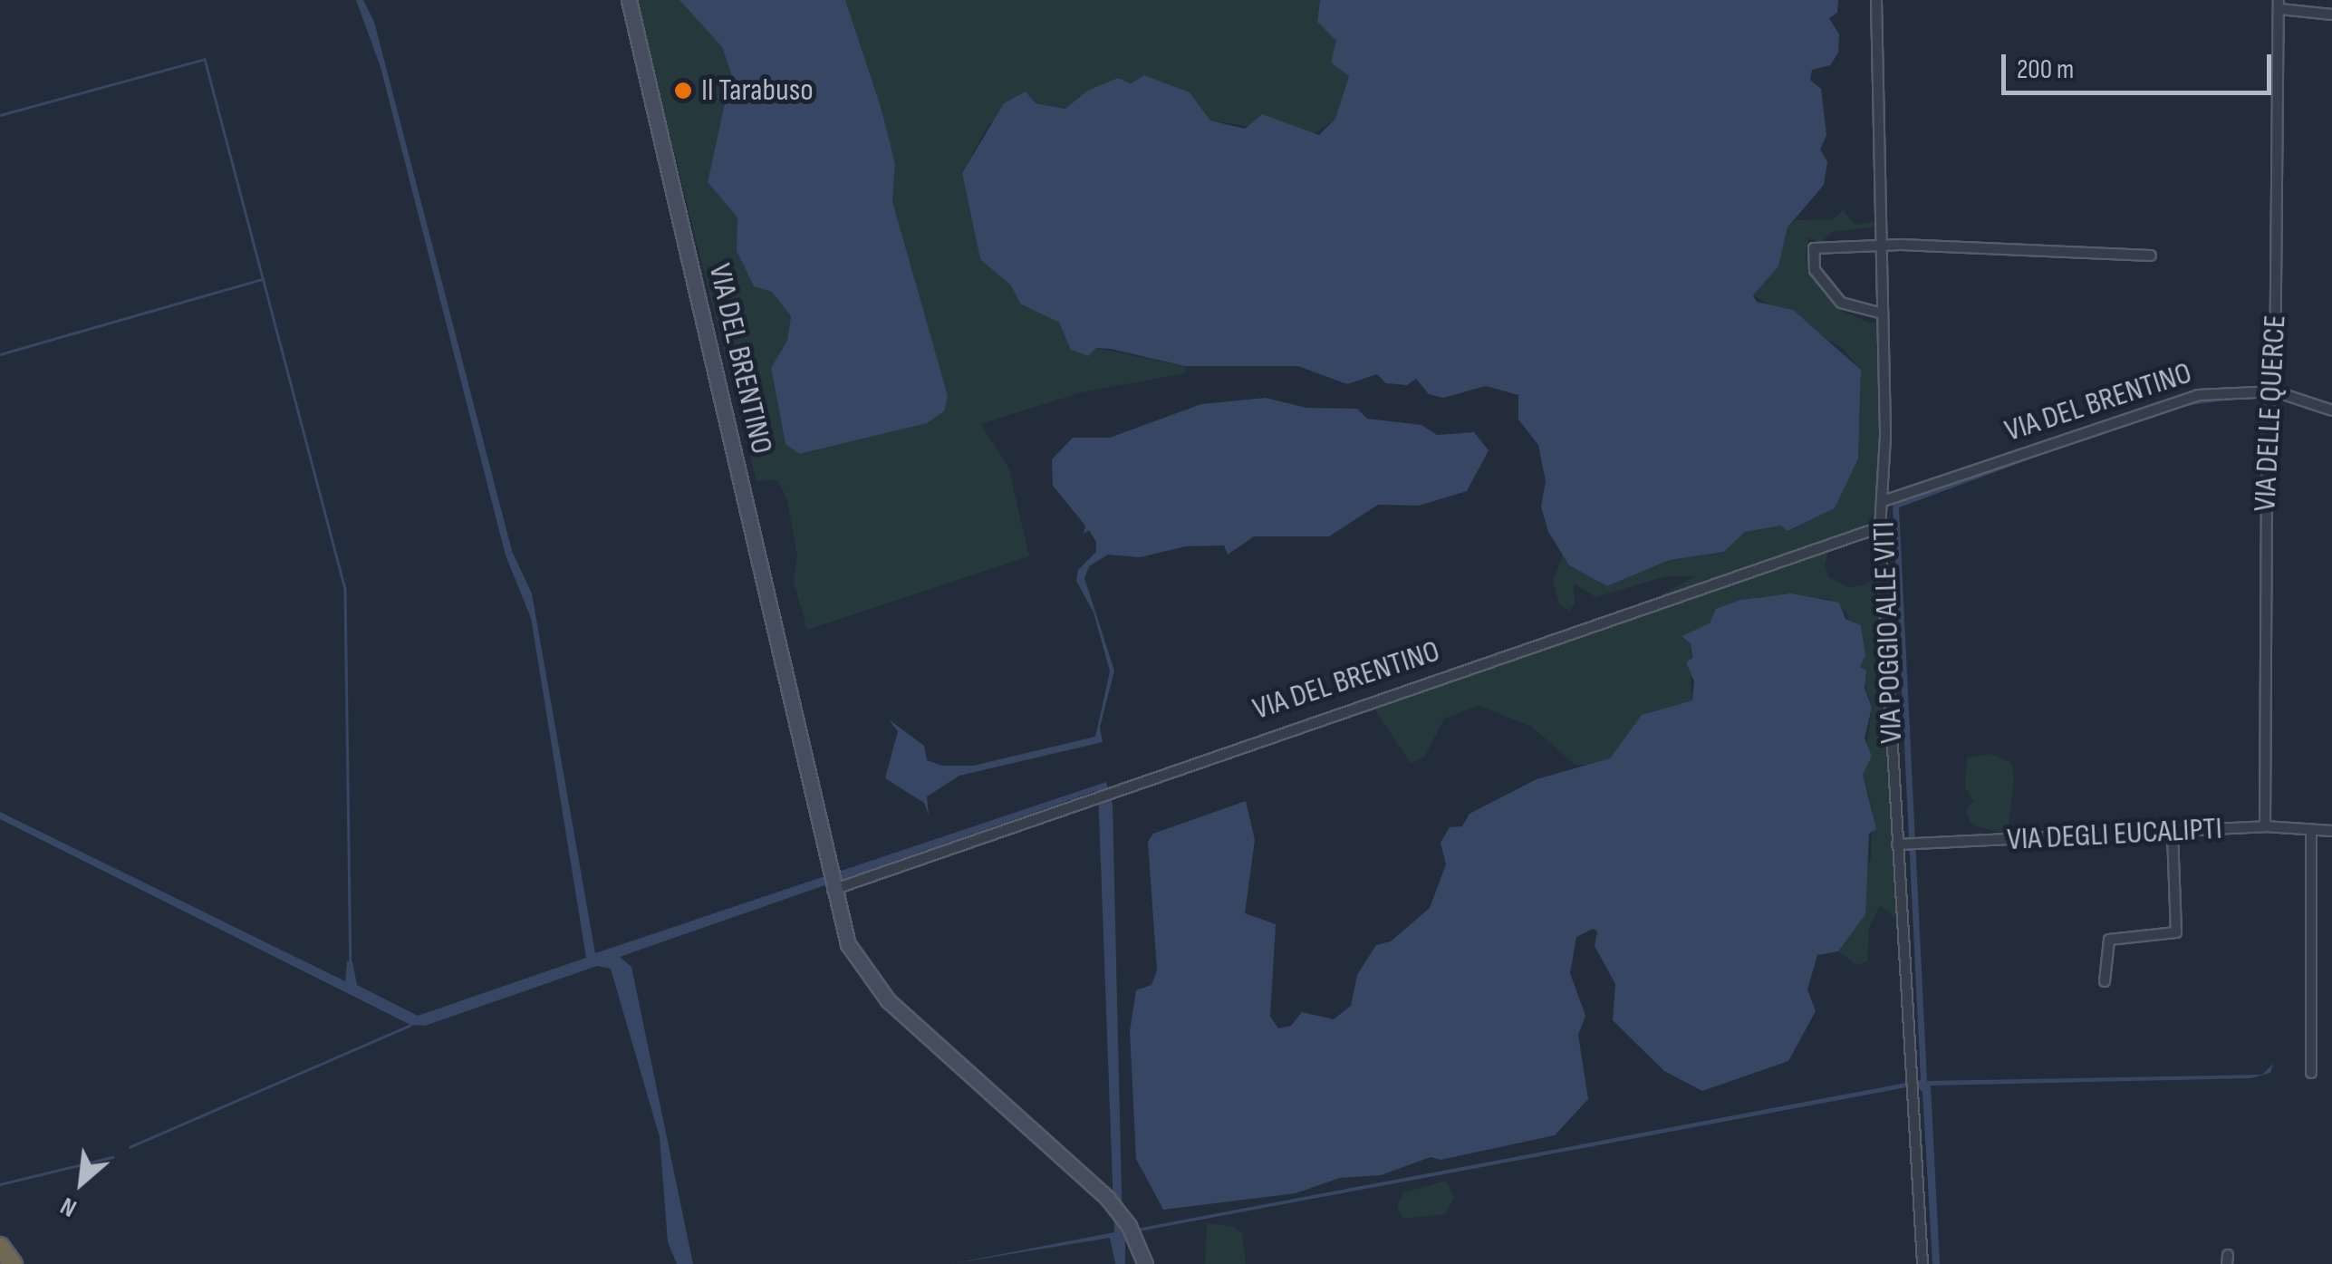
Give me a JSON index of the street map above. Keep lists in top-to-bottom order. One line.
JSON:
{"streets":{"street":["VIA DEL BRENTINO","VIA DELLE QUERCE","VIA POGGIO ALLE VITI","VIA DEGLI EUCALIPTI"]},"crossings":[["VIA DEL BRENTINO","VIA DELLE QUERCE"],["VIA DEL BRENTINO","VIA POGGIO ALLE VITI"],["VIA DELLE QUERCE","VIA DEGLI EUCALIPTI"],["VIA POGGIO ALLE VITI","VIA DEGLI EUCALIPTI"]],"places":["Il Tarabuso"],"scale_bar":"200 m","north":"bottom left"}
